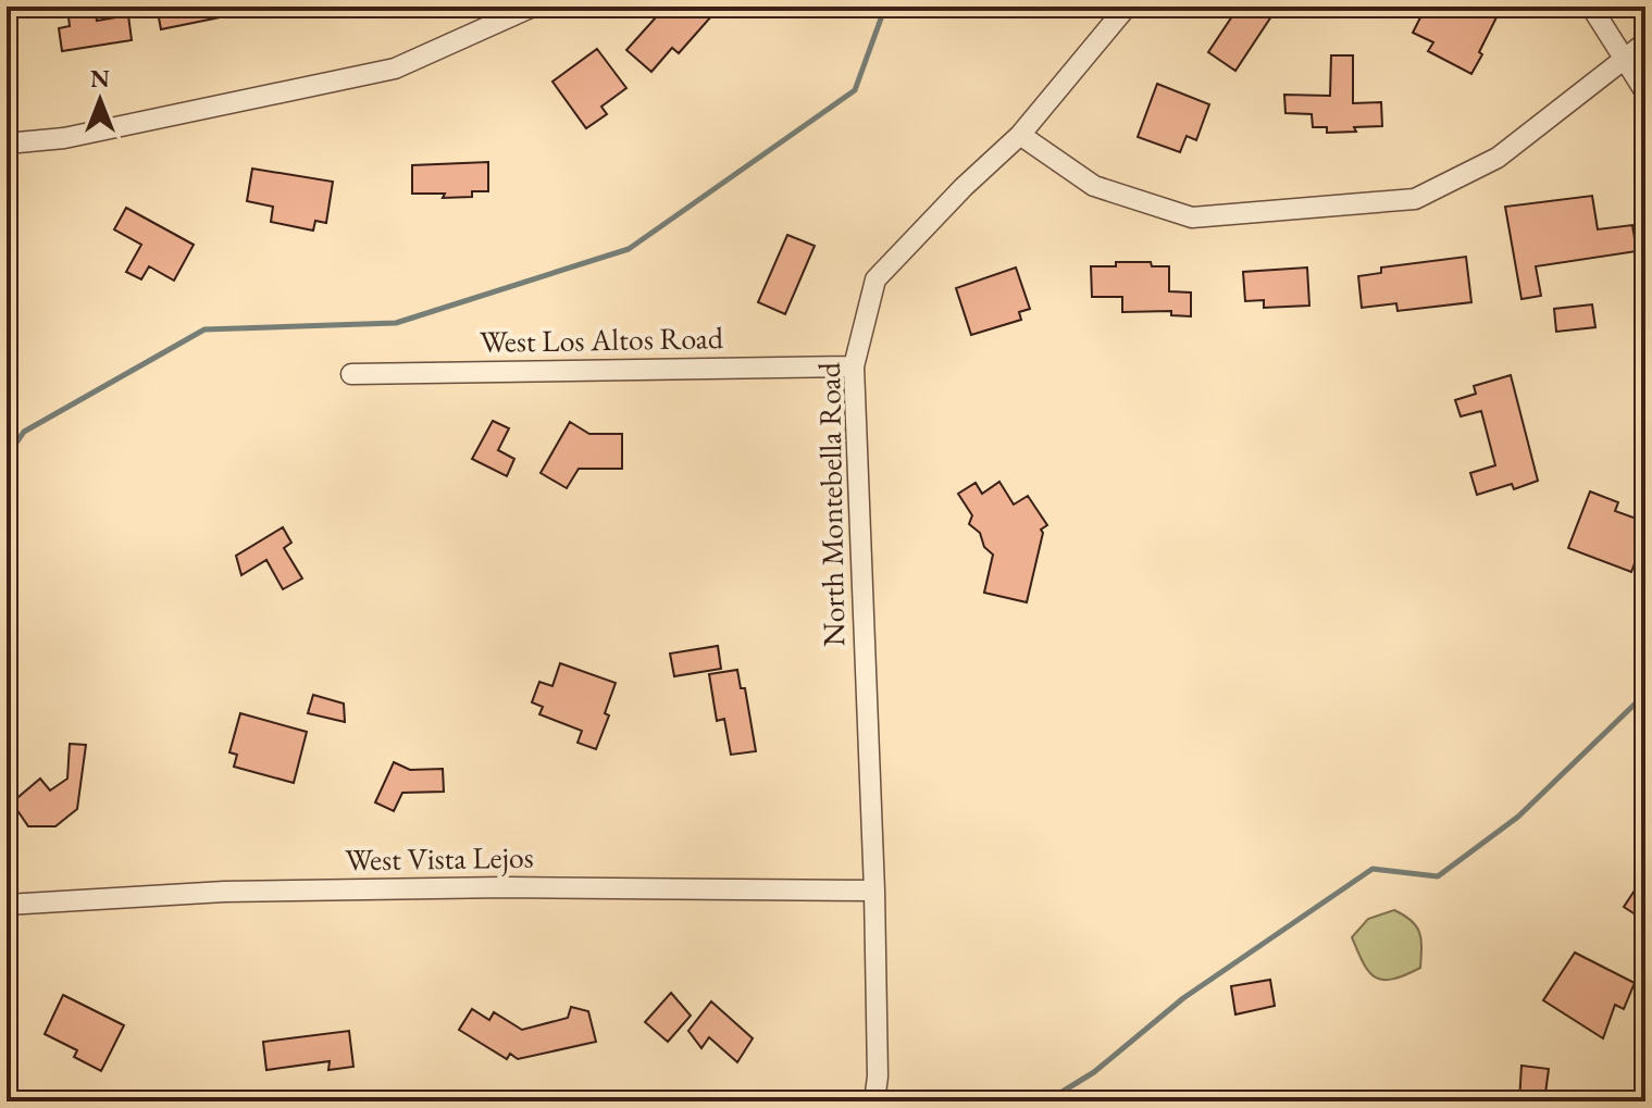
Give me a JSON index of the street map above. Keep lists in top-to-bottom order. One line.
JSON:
{"streets":{"street":["West Los Altos Road","North Montebella Road","West Vista Lejos"]},"crossings":[["West Los Altos Road","North Montebella Road"],["North Montebella Road","West Vista Lejos"]],"north":"top"}
